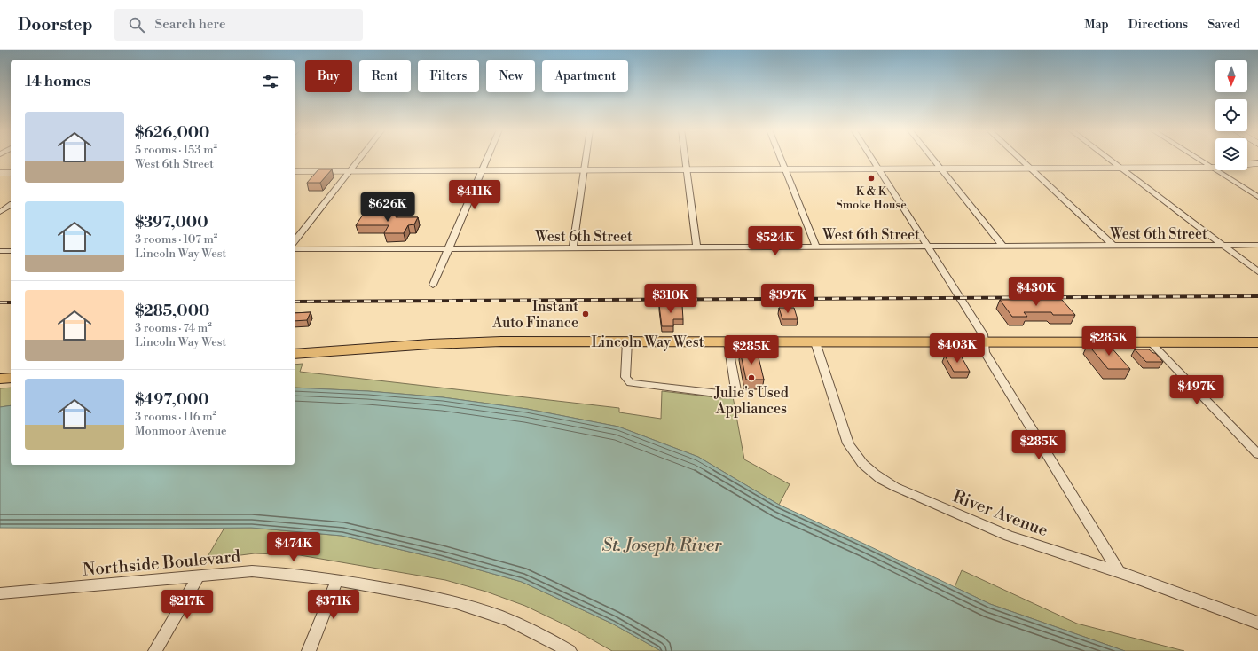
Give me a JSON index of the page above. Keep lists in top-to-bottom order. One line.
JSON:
{"streets":{"main road":["Lincoln Way West"],"street":["West 6th Street","River Avenue","Northside Boulevard"]},"crossings":[["Lincoln Way West","River Avenue"]],"water":["St. Joseph River"],"places":["K & K Smoke House","Instant Auto Finance","Julie's Used Appliances"],"north":"bottom","page":{"header":"Doorstep","search":"Search here","nav":["Map","Directions","Saved"],"chip":["Buy","Rent","Filters","New","Apartment"],"heading":"14 homes","list":[{"name":"$626,000","note":"5 rooms · 153 m² · West 6th Street"},{"name":"$397,000","note":"3 rooms · 107 m² · Lincoln Way West"},{"name":"$285,000","note":"3 rooms · 74 m² · Lincoln Way West"},{"name":"$497,000","note":"3 rooms · 116 m² · Monmoor Avenue"}],"price":["$411K","$626K","$524K","$430K","$310K","$397K","$285K","$403K","$285K","$497K","$285K","$474K","$217K","$371K"]}}
